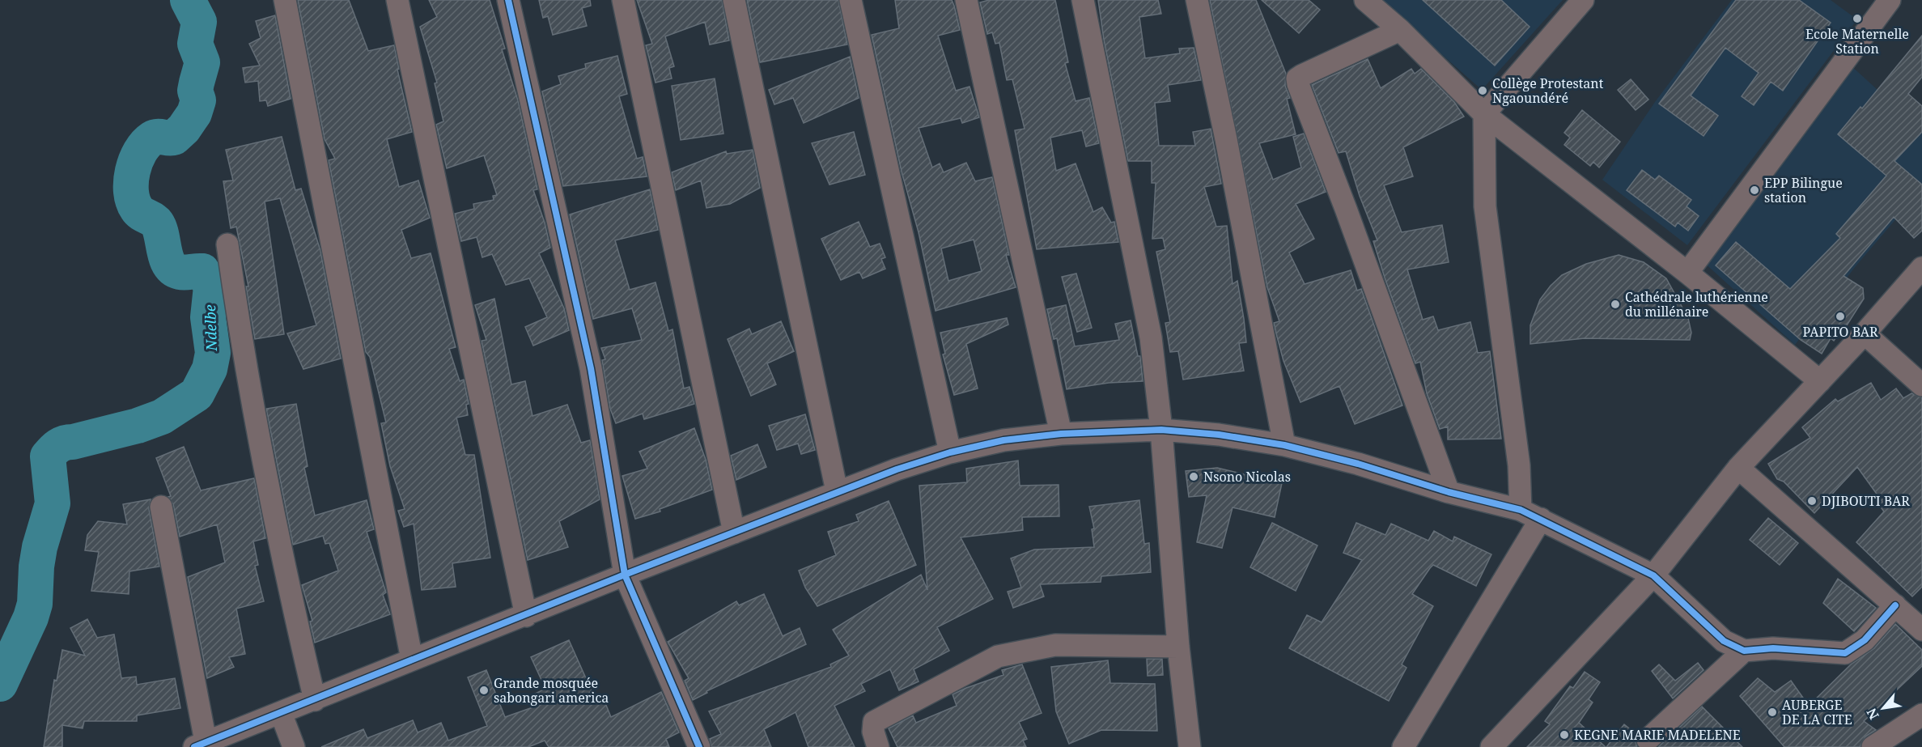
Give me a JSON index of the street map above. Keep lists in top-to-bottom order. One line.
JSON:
{"water":["Ndelbe"],"places":["Ecole Maternelle Station","Collège Protestant Ngaoundéré","EPP Bilingue station","Cathédrale luthérienne du millénaire","PAPITO BAR","Nsono Nicolas","DJIBOUTI BAR","Grande mosquée sabongari america","AUBERGE DE LA CITE","KEGNE MARIE MADELENE"],"north":"bottom left"}
